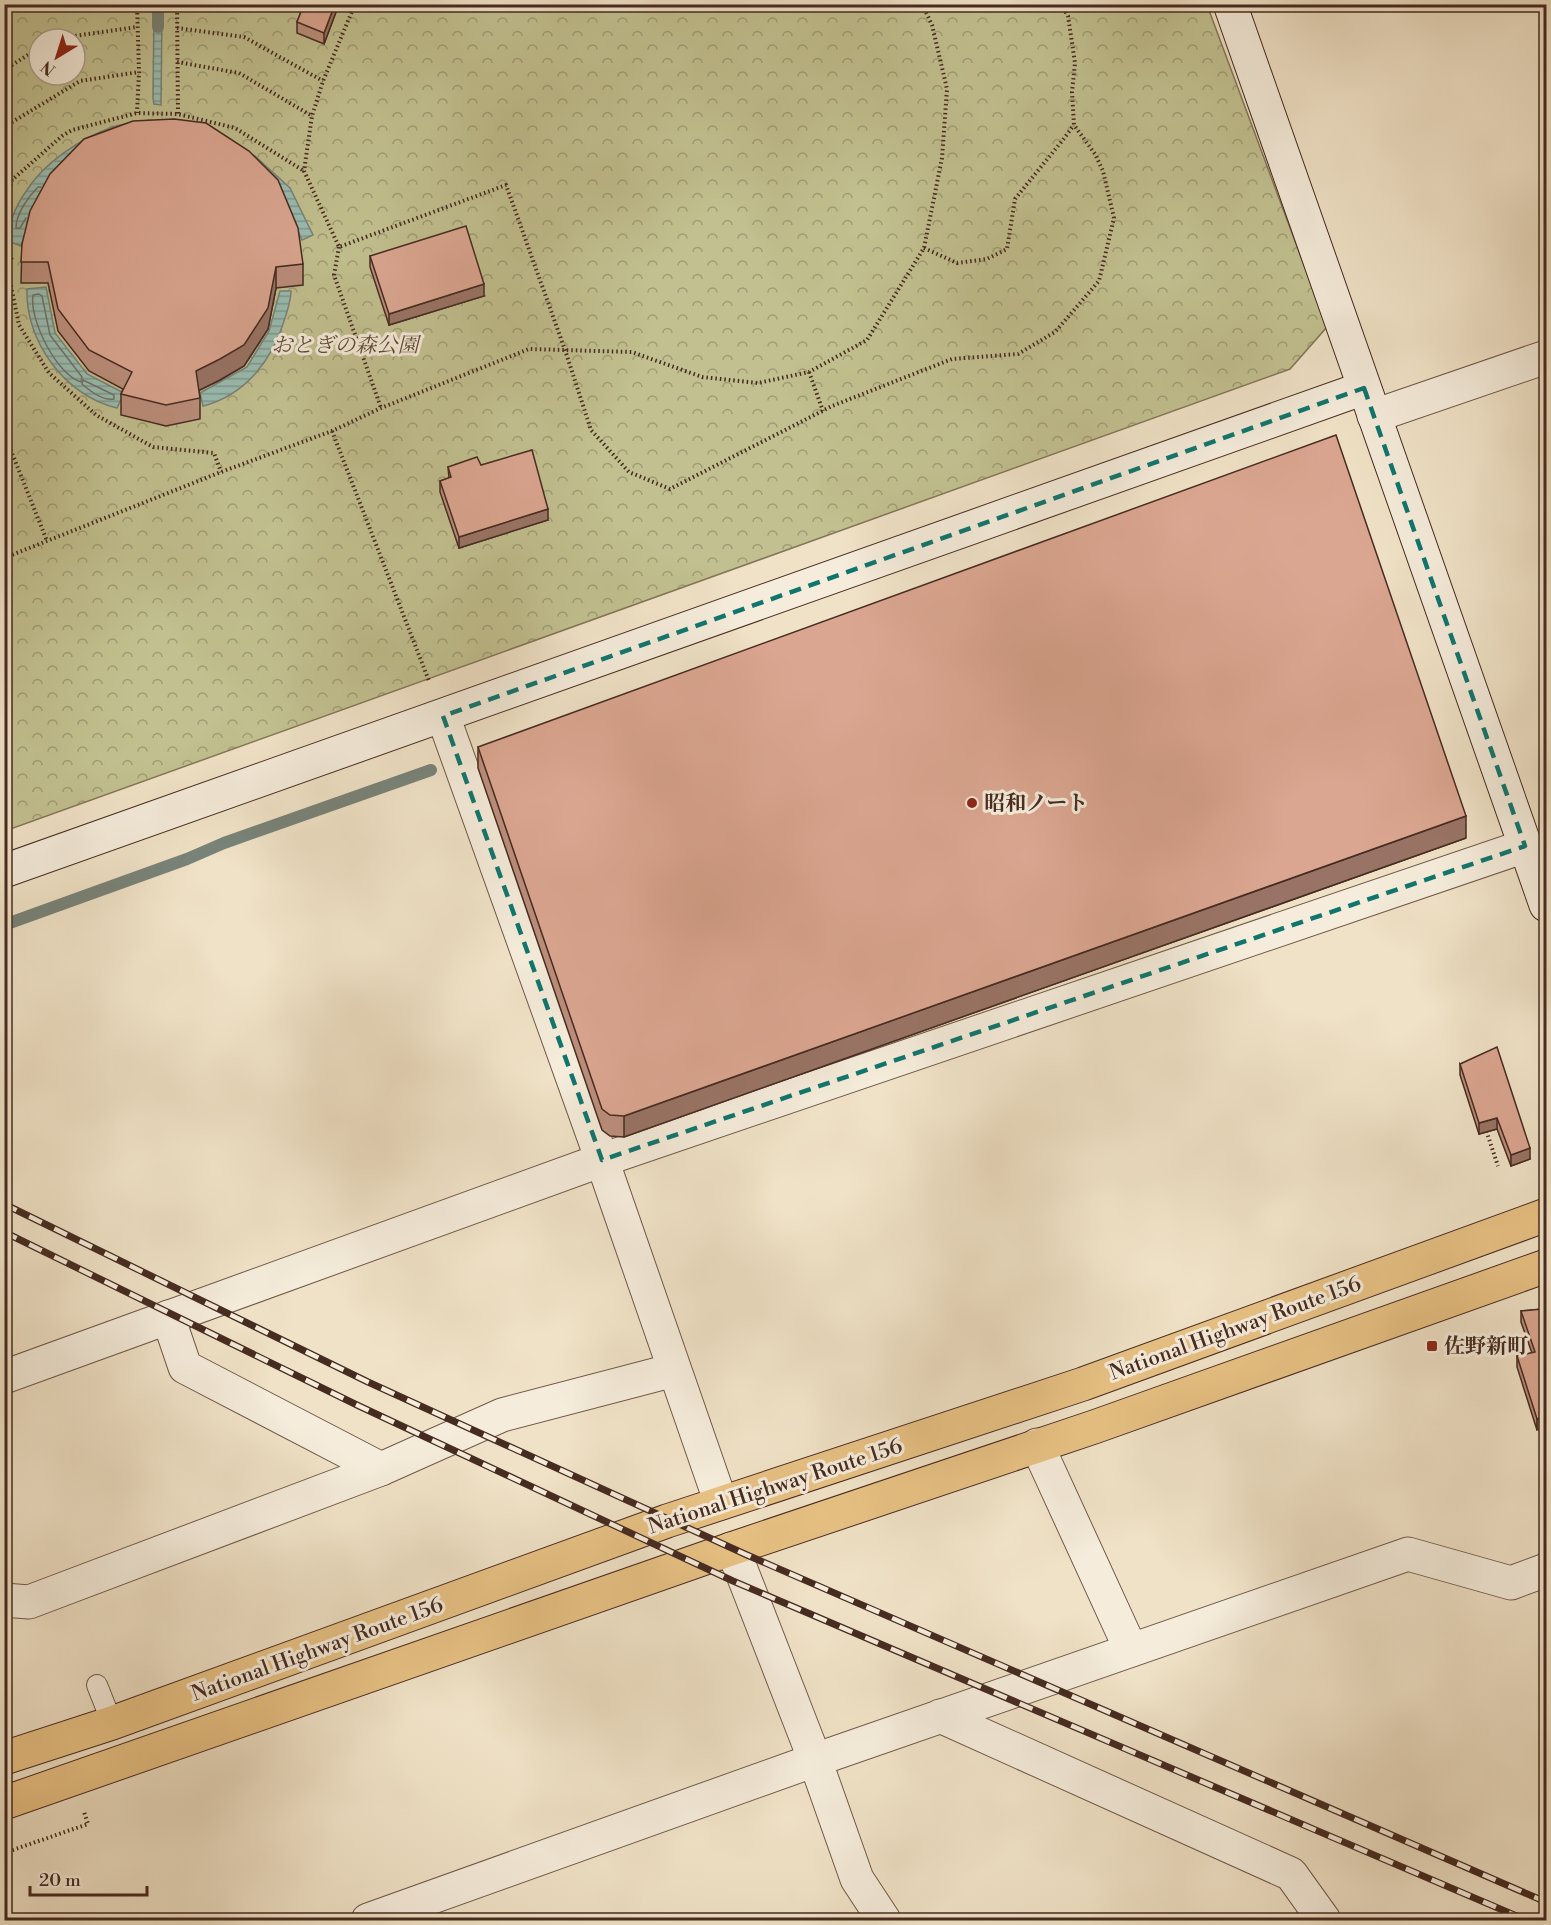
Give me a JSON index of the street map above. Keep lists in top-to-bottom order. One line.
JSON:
{"streets":{"highway":["National Highway Route 156"]},"parks":["おとぎの森公園"],"places":{"other":["昭和ノート"],"transit":["佐野新町"]},"scale_bar":"20 m","north":"bottom left"}
